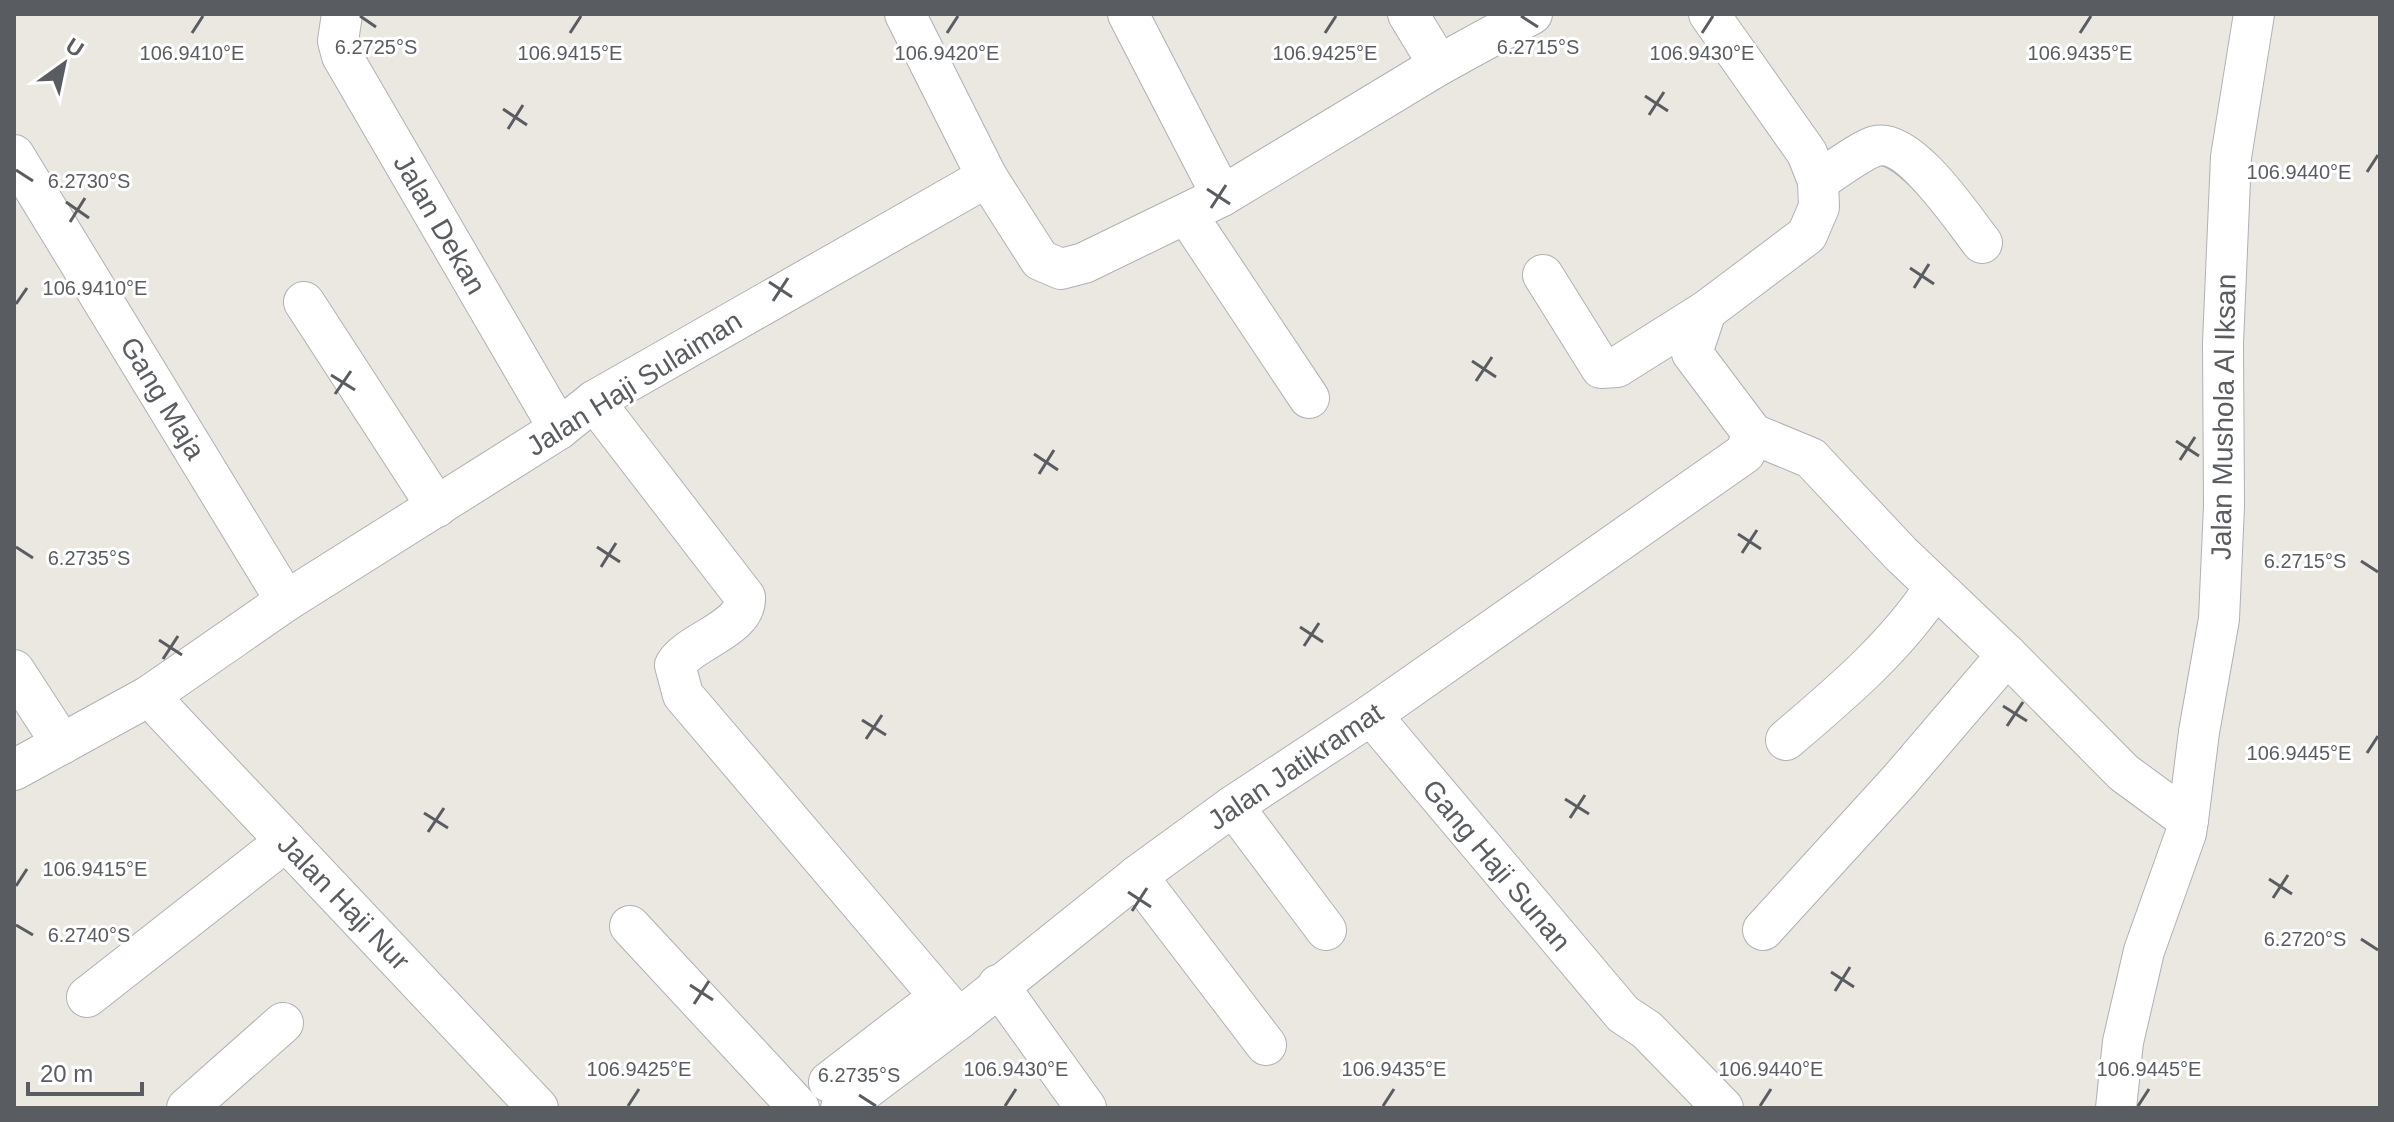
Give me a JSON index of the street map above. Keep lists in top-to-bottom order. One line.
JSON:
{"streets":{"street":["Jalan Dekan","Jalan Haji Sulaiman","Gang Maja","Jalan Mushola Al Iksan","Jalan Jatikramat","Gang Haji Sunan","Jalan Haji Nur"]},"crossings":[["Jalan Dekan","Jalan Haji Sulaiman"],["Jalan Haji Sulaiman","Gang Maja"],["Jalan Haji Sulaiman","Jalan Haji Nur"],["Jalan Jatikramat","Gang Haji Sunan"]],"scale_bar":"20 m","north":"top right","coordinates":["6.2725°S","6.2715°S","106.9410°E","106.9430°E","106.9435°E","106.9415°E","106.9420°E","106.9425°E","106.9440°E","6.2730°S","6.2735°S","106.9445°E","6.2740°S","6.2720°S"]}
